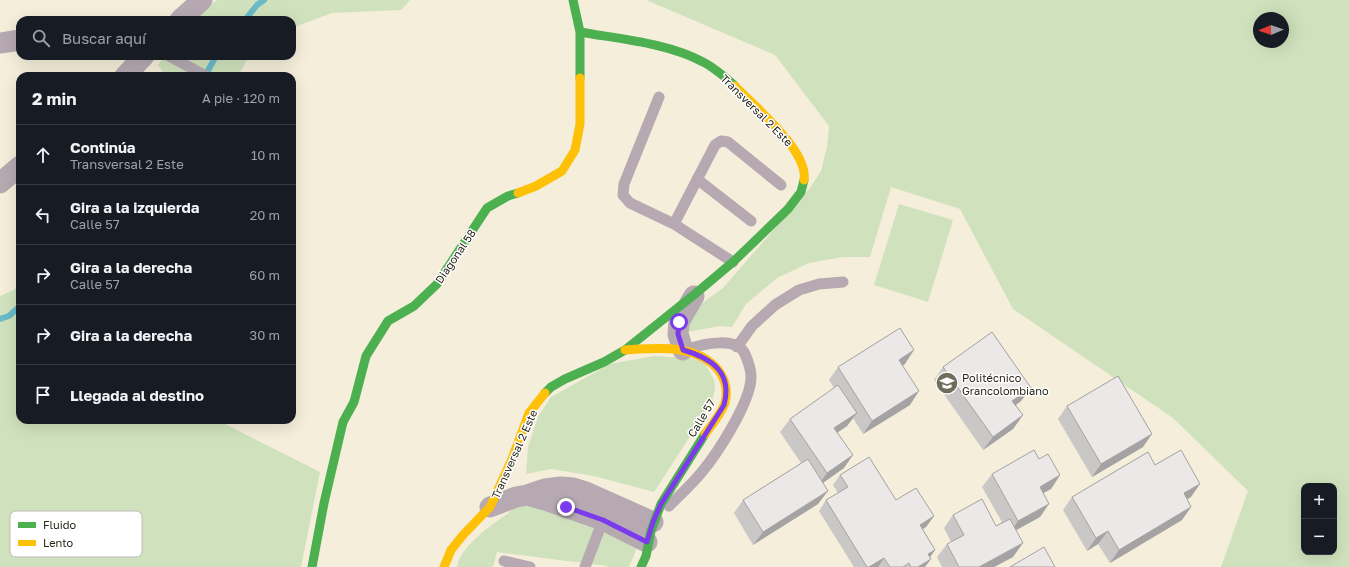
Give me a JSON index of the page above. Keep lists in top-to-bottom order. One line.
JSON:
{"streets":{"street":["Transversal 2 Este","Diagonal 58","Calle 57"]},"crossings":[["Transversal 2 Este","Diagonal 58"],["Transversal 2 Este","Calle 57"]],"places":{"school or university":["Politécnico Grancolombiano"]},"legend":["Fluido","Lento"],"north":"left","page":{"search":"Buscar aquí","heading":["2 min","A pie · 120 m"],"list":[["Continúa","Transversal 2 Este","10 m"],["Gira a la izquierda","Calle 57","20 m"],["Gira a la derecha","Calle 57","60 m"],["Gira a la derecha","30 m"],"Llegada al destino"],"map_buttons":["+","−"]}}
